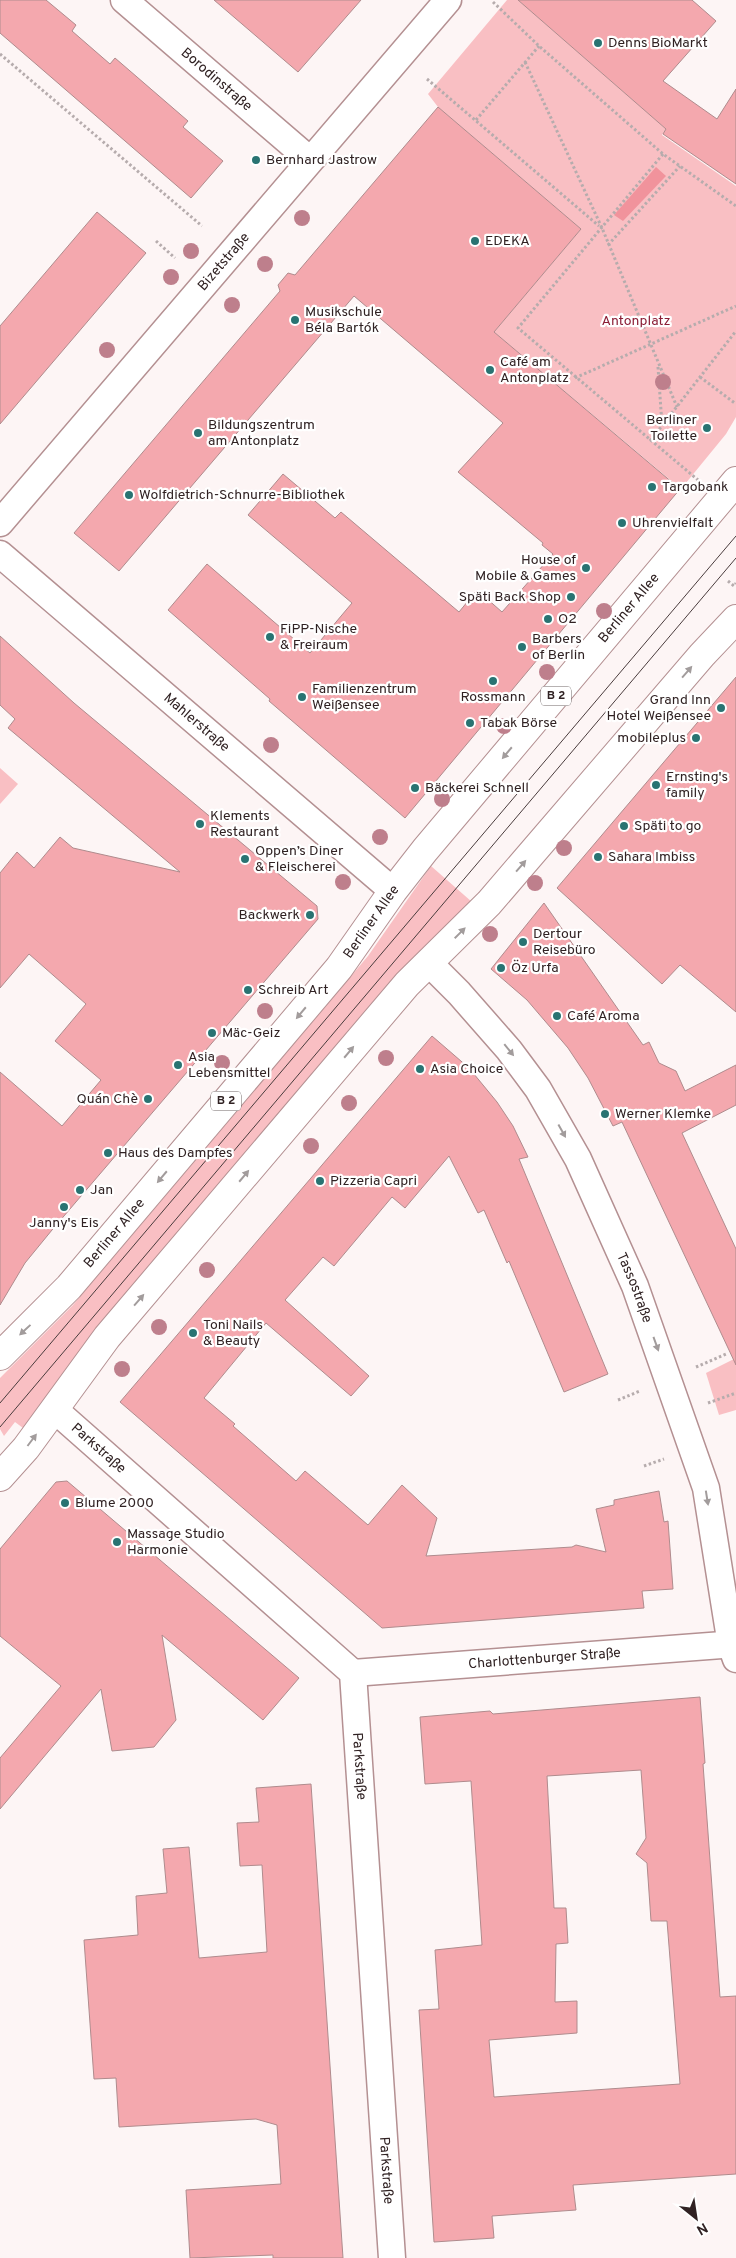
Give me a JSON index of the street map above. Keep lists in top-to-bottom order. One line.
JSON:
{"streets":{"main road":["Berliner Allee","B 2"],"street":["Borodinstraße","Bizetstraße","Mahlerstraße","Tassostraße","Parkstraße","Charlottenburger Straße"]},"crossings":[["Borodinstraße","Bizetstraße"],["Berliner Allee","Mahlerstraße"],["Tassostraße","Charlottenburger Straße"],["Parkstraße","Charlottenburger Straße"]],"one_way":["Tassostraße"],"parks":["Antonplatz"],"places":["Denns BioMarkt","Bernhard Jastrow","EDEKA","Musikschule Béla Bartók","Café am Antonplatz","Berliner Toilette","Bildungszentrum am Antonplatz","Targobank","Wolfdietrich-Schnurre-Bibliothek","Uhrenvielfalt","House of Mobile & Games","Späti Back Shop","O2","FiPP-Nische & Freiraum","Barbers of Berlin","Rossmann","Familienzentrum Weißensee","Grand Inn Hotel Weißensee","Tabak Börse","mobileplus","Ernsting's family","Bäckerei Schnell","Klements Restaurant","Späti to go","Sahara Imbiss","Oppen’s Diner & Fleischerei","Backwerk","Dertour Reisebüro","Öz Urfa","Schreib Art","Café Aroma","Mäc-Geiz","Asia Lebensmittel","Asia Choice","Quán Chè","Werner Klemke","Haus des Dampfes","Pizzeria Capri","Jan","Janny's Eis","Toni Nails & Beauty","Blume 2000","Massage Studio Harmonie"],"north":"bottom right"}
